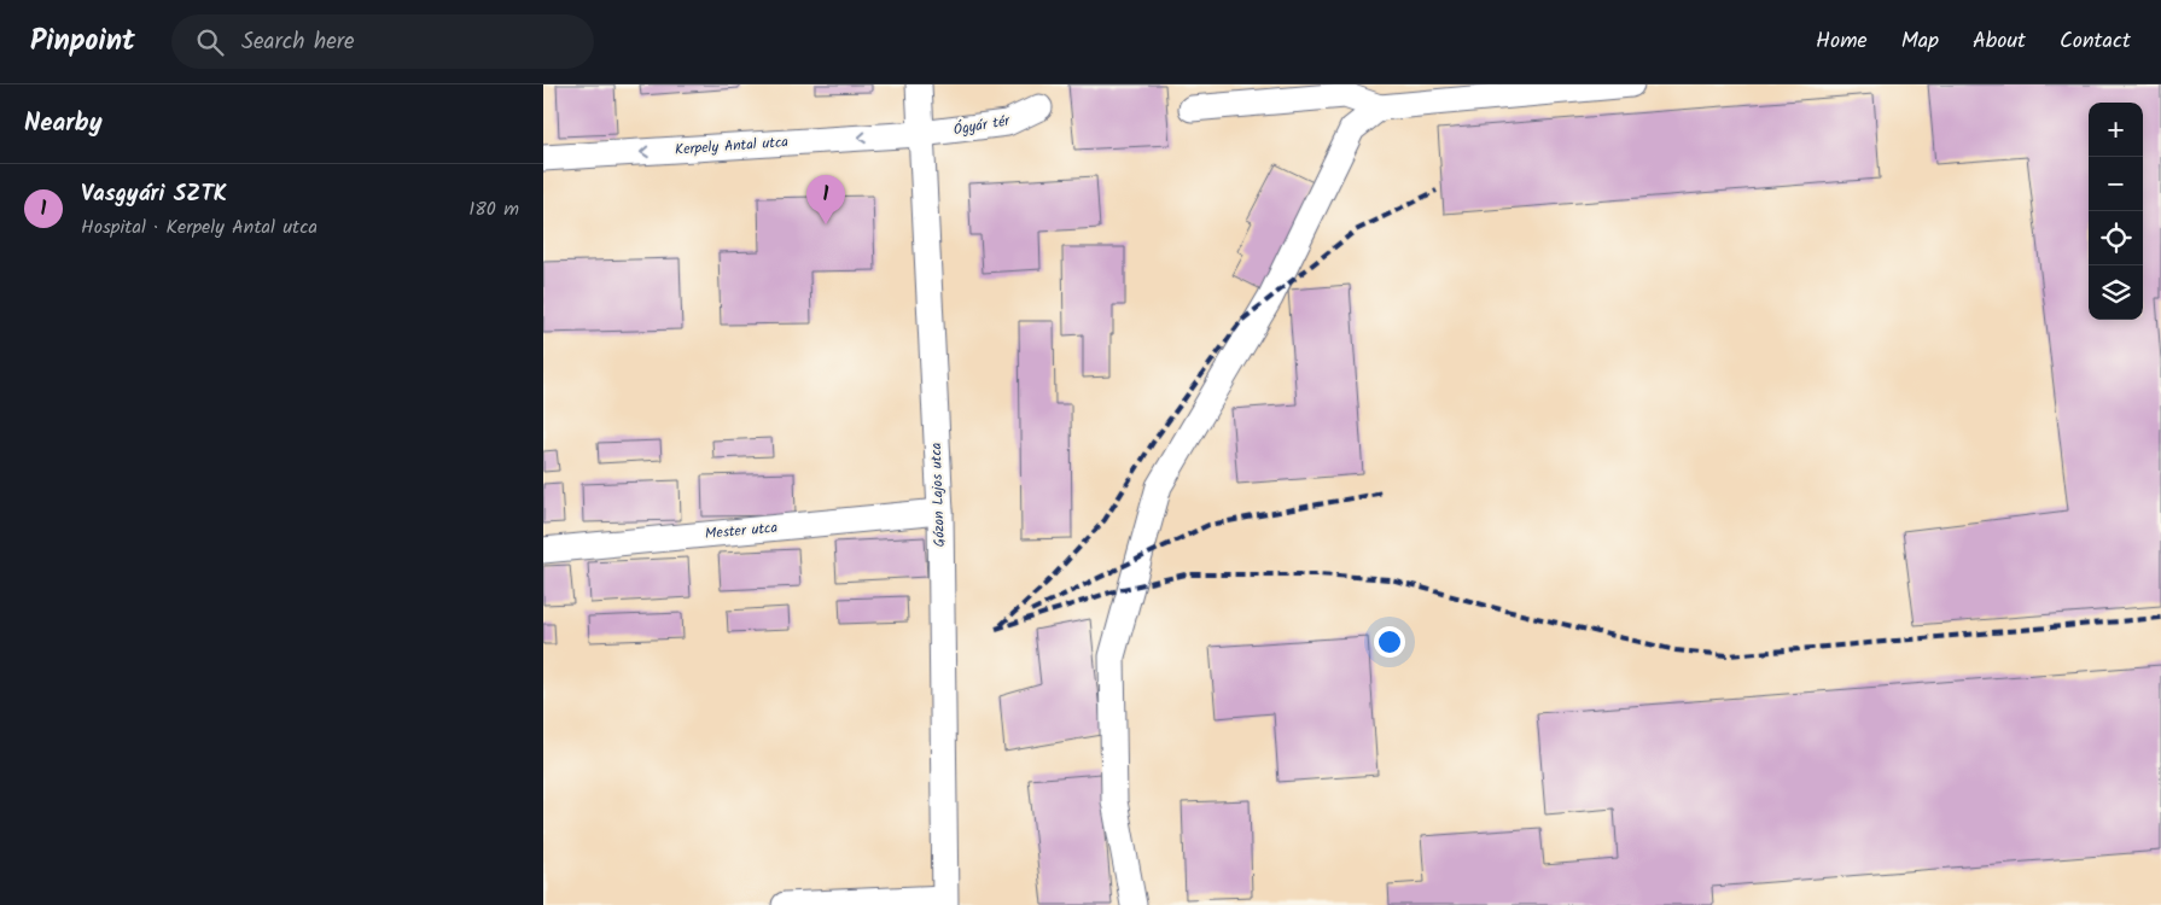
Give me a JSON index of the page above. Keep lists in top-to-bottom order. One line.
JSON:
{"streets":{"street":["Ógyár tér","Kerpely Antal utca","Gózon Lajos utca","Mester utca"]},"crossings":[["Ógyár tér","Kerpely Antal utca"],["Ógyár tér","Gózon Lajos utca"],["Kerpely Antal utca","Gózon Lajos utca"],["Gózon Lajos utca","Mester utca"]],"one_way":["Kerpely Antal utca"],"page":{"header":"Pinpoint","search":"Search here","nav":["Home","Map","About","Contact"],"heading":"Nearby","map_buttons":["+","−"],"list":[{"mark":"1","name":"Vasgyári SZTK","note":"Hospital · Kerpely Antal utca","value":"180 m"}],"pins":"1"}}
